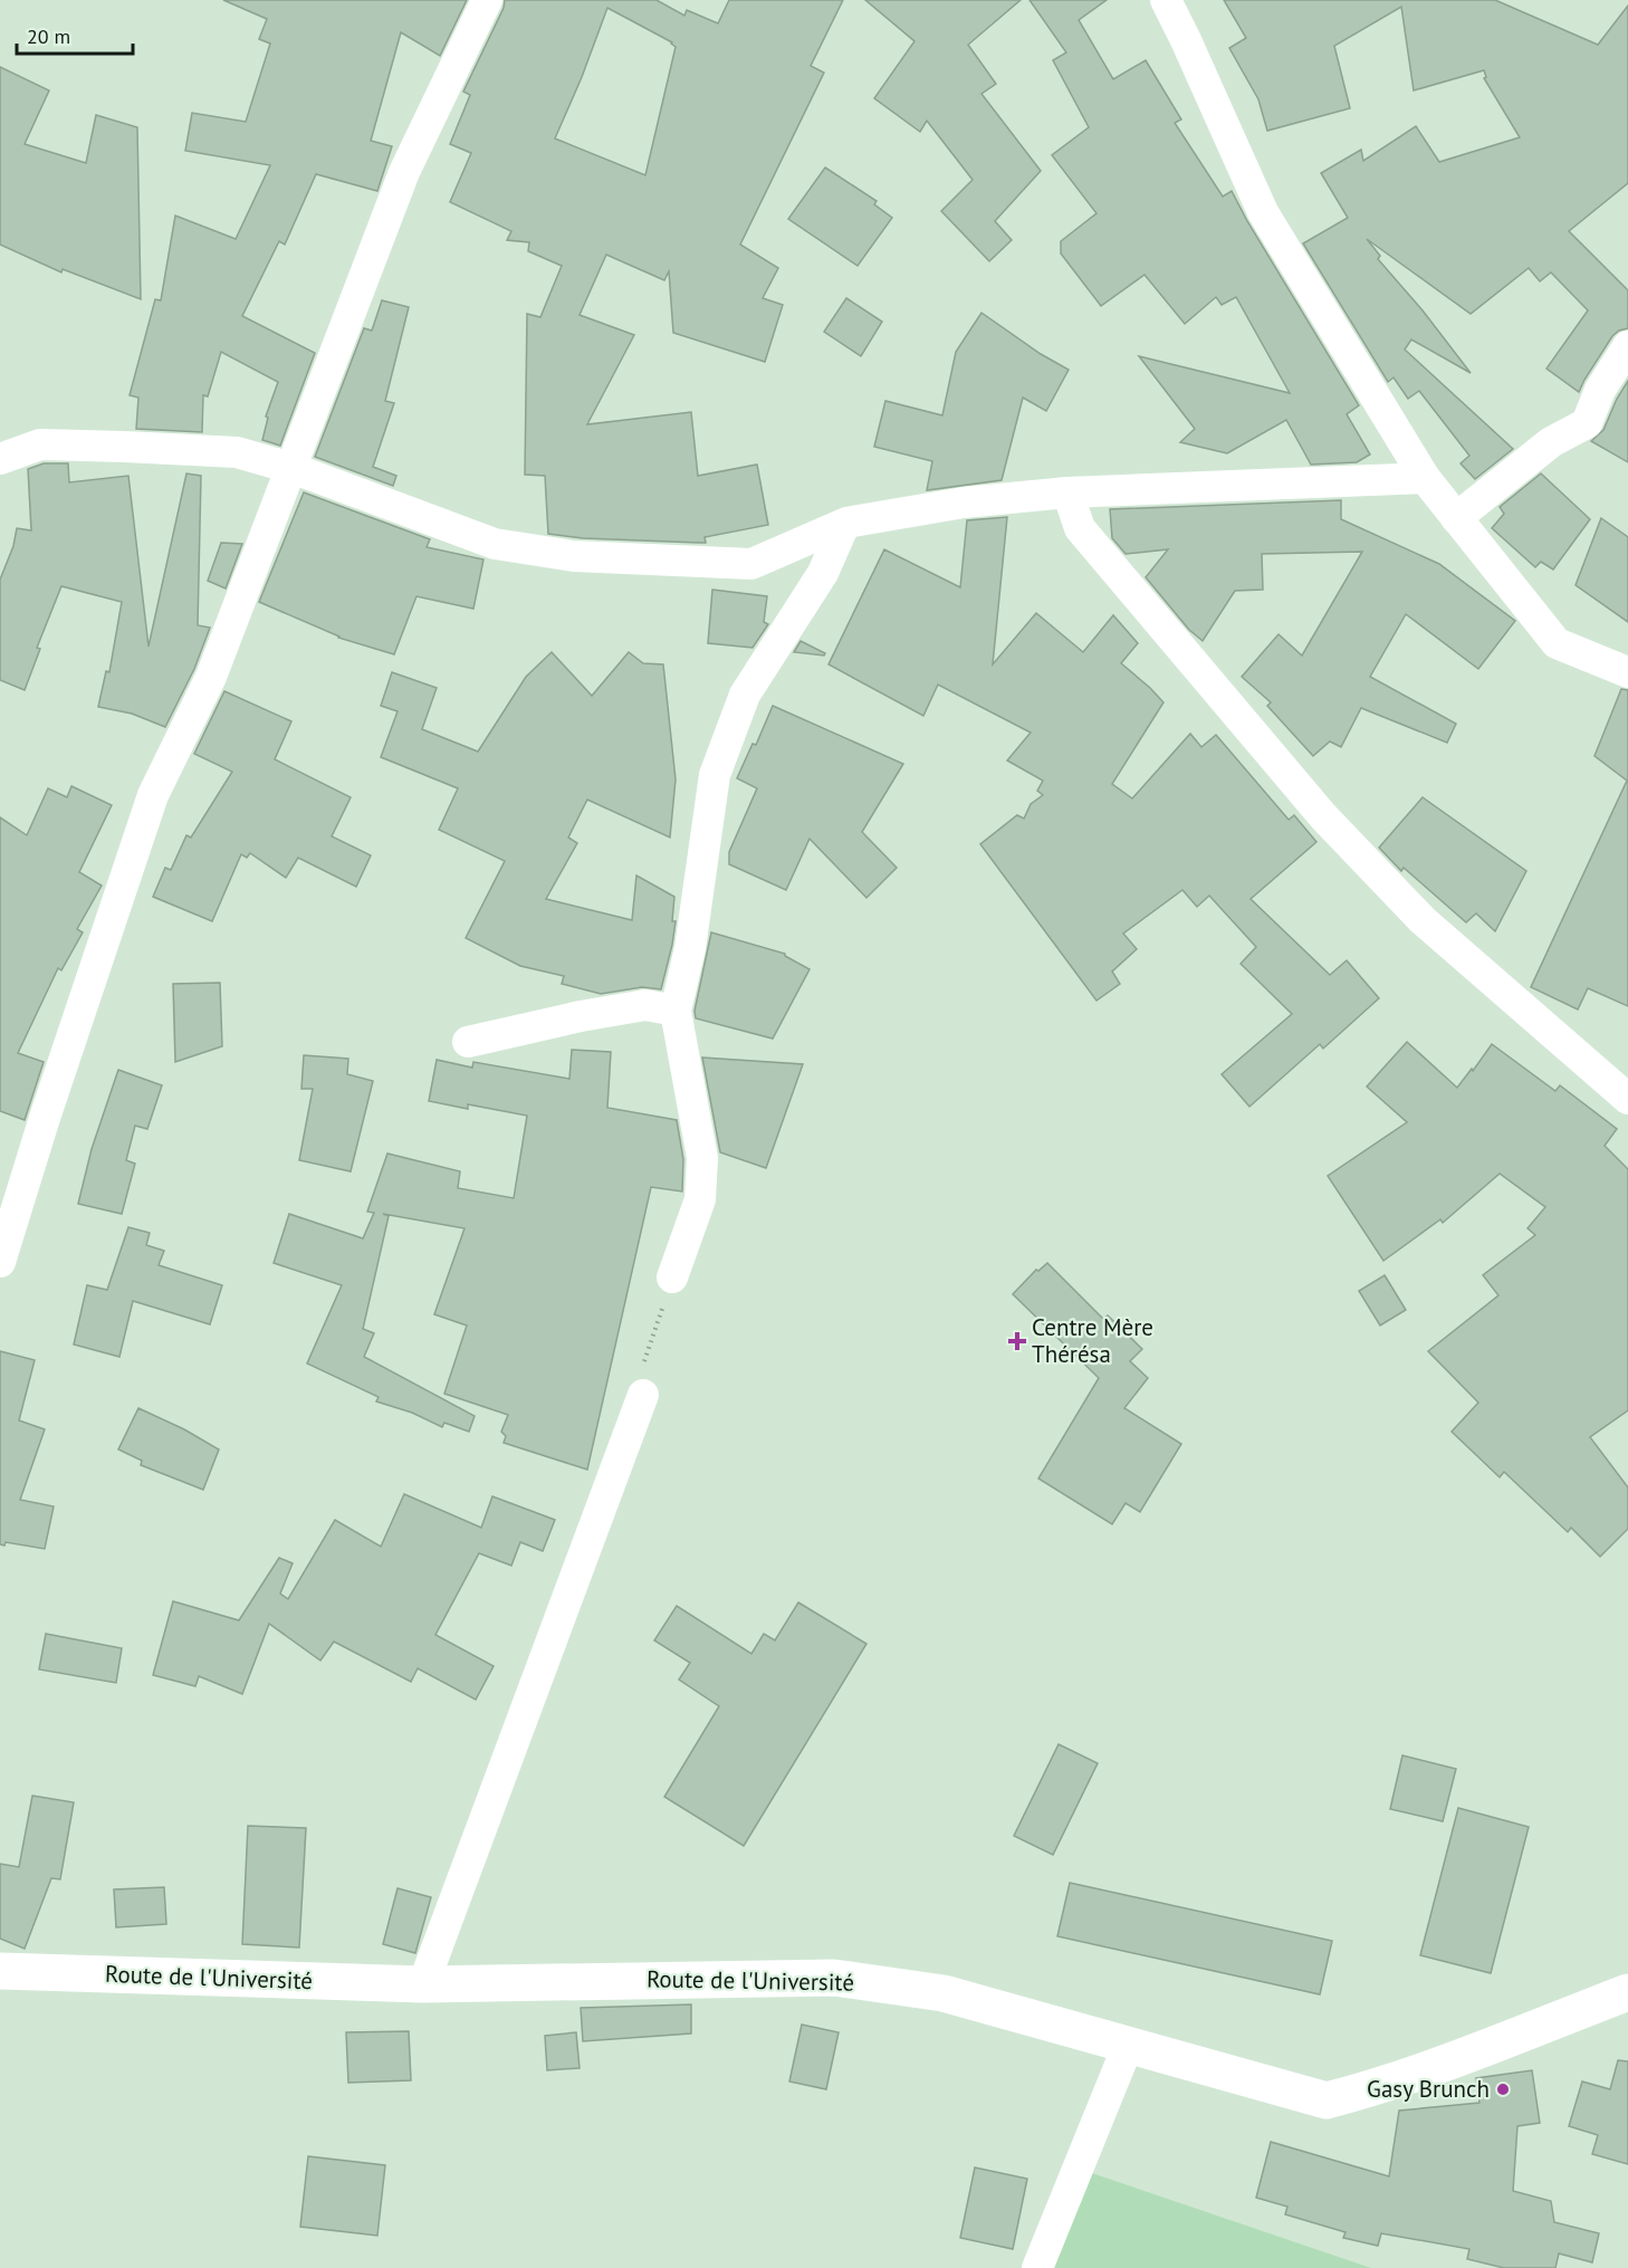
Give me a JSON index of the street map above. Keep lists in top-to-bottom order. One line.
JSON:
{"streets":{"street":["Route de l'Université"]},"places":{"health":["Centre Mère Thérésa"],"other":["Gasy Brunch"]},"scale_bar":"20 m"}
